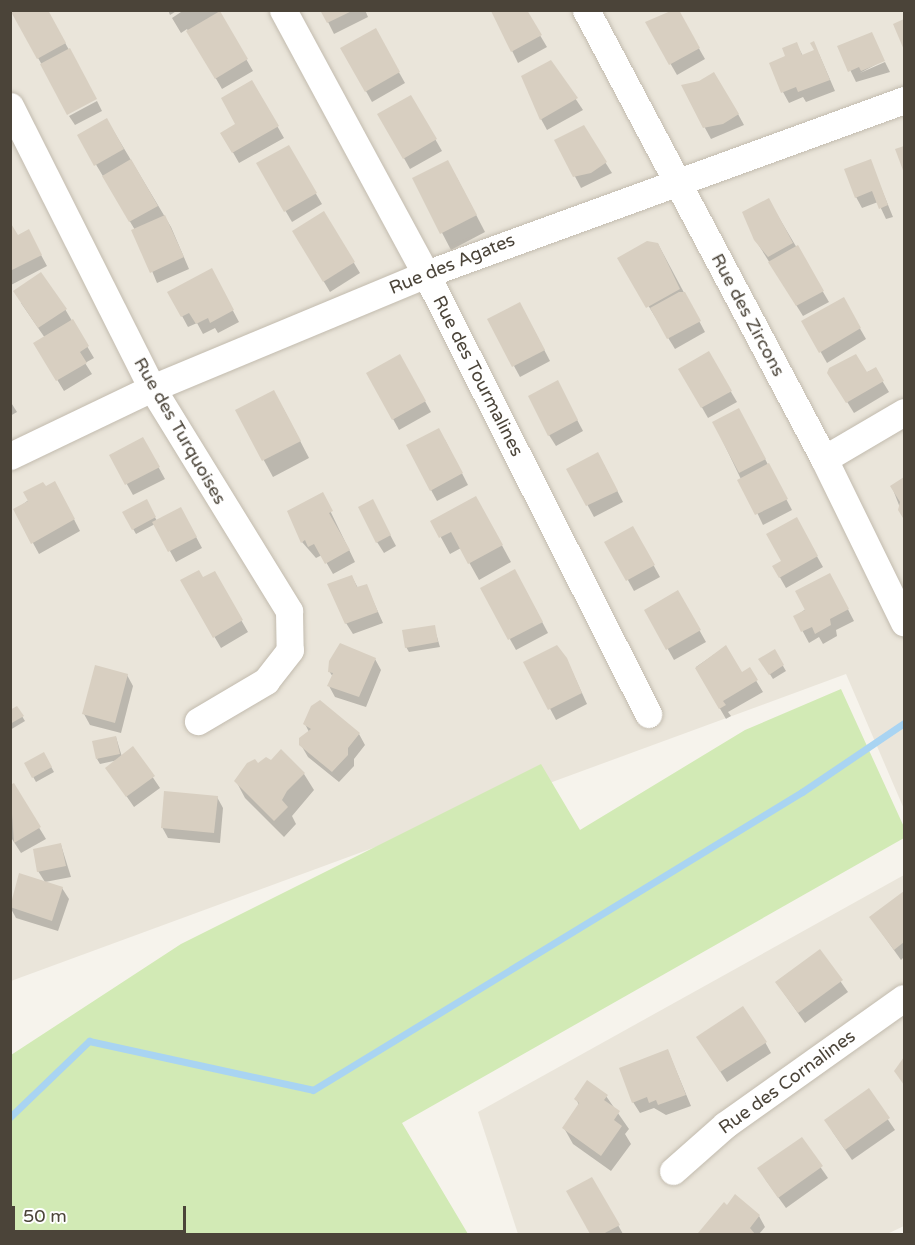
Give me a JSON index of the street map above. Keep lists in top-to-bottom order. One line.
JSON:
{"streets":{"street":["Rue des Agates","Rue des Zircons","Rue des Tourmalines","Rue des Turquoises","Rue des Cornalines"]},"crossings":[["Rue des Agates","Rue des Zircons"],["Rue des Agates","Rue des Tourmalines"],["Rue des Agates","Rue des Turquoises"]],"scale_bar":"50 m"}
